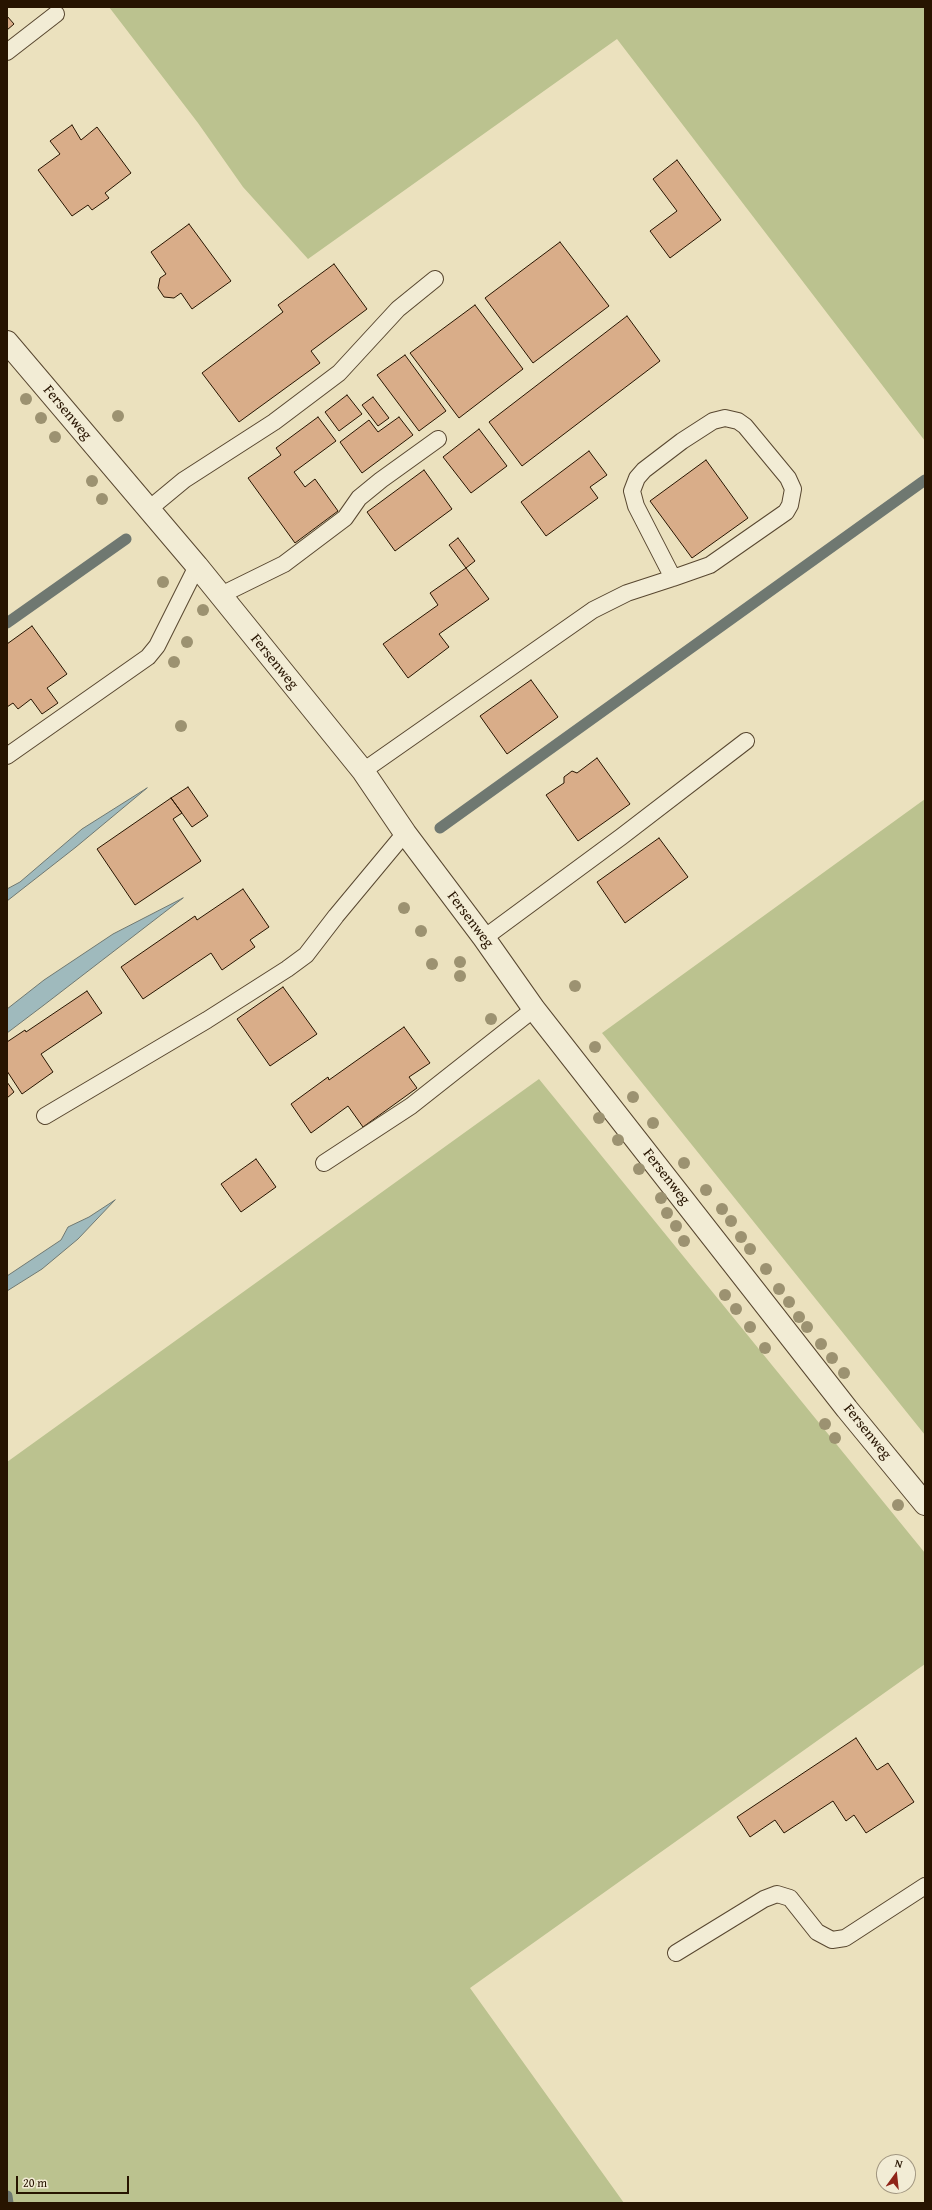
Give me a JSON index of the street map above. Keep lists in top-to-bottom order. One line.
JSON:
{"streets":{"street":["Fersenweg"]},"scale_bar":"20 m","north":"top"}
